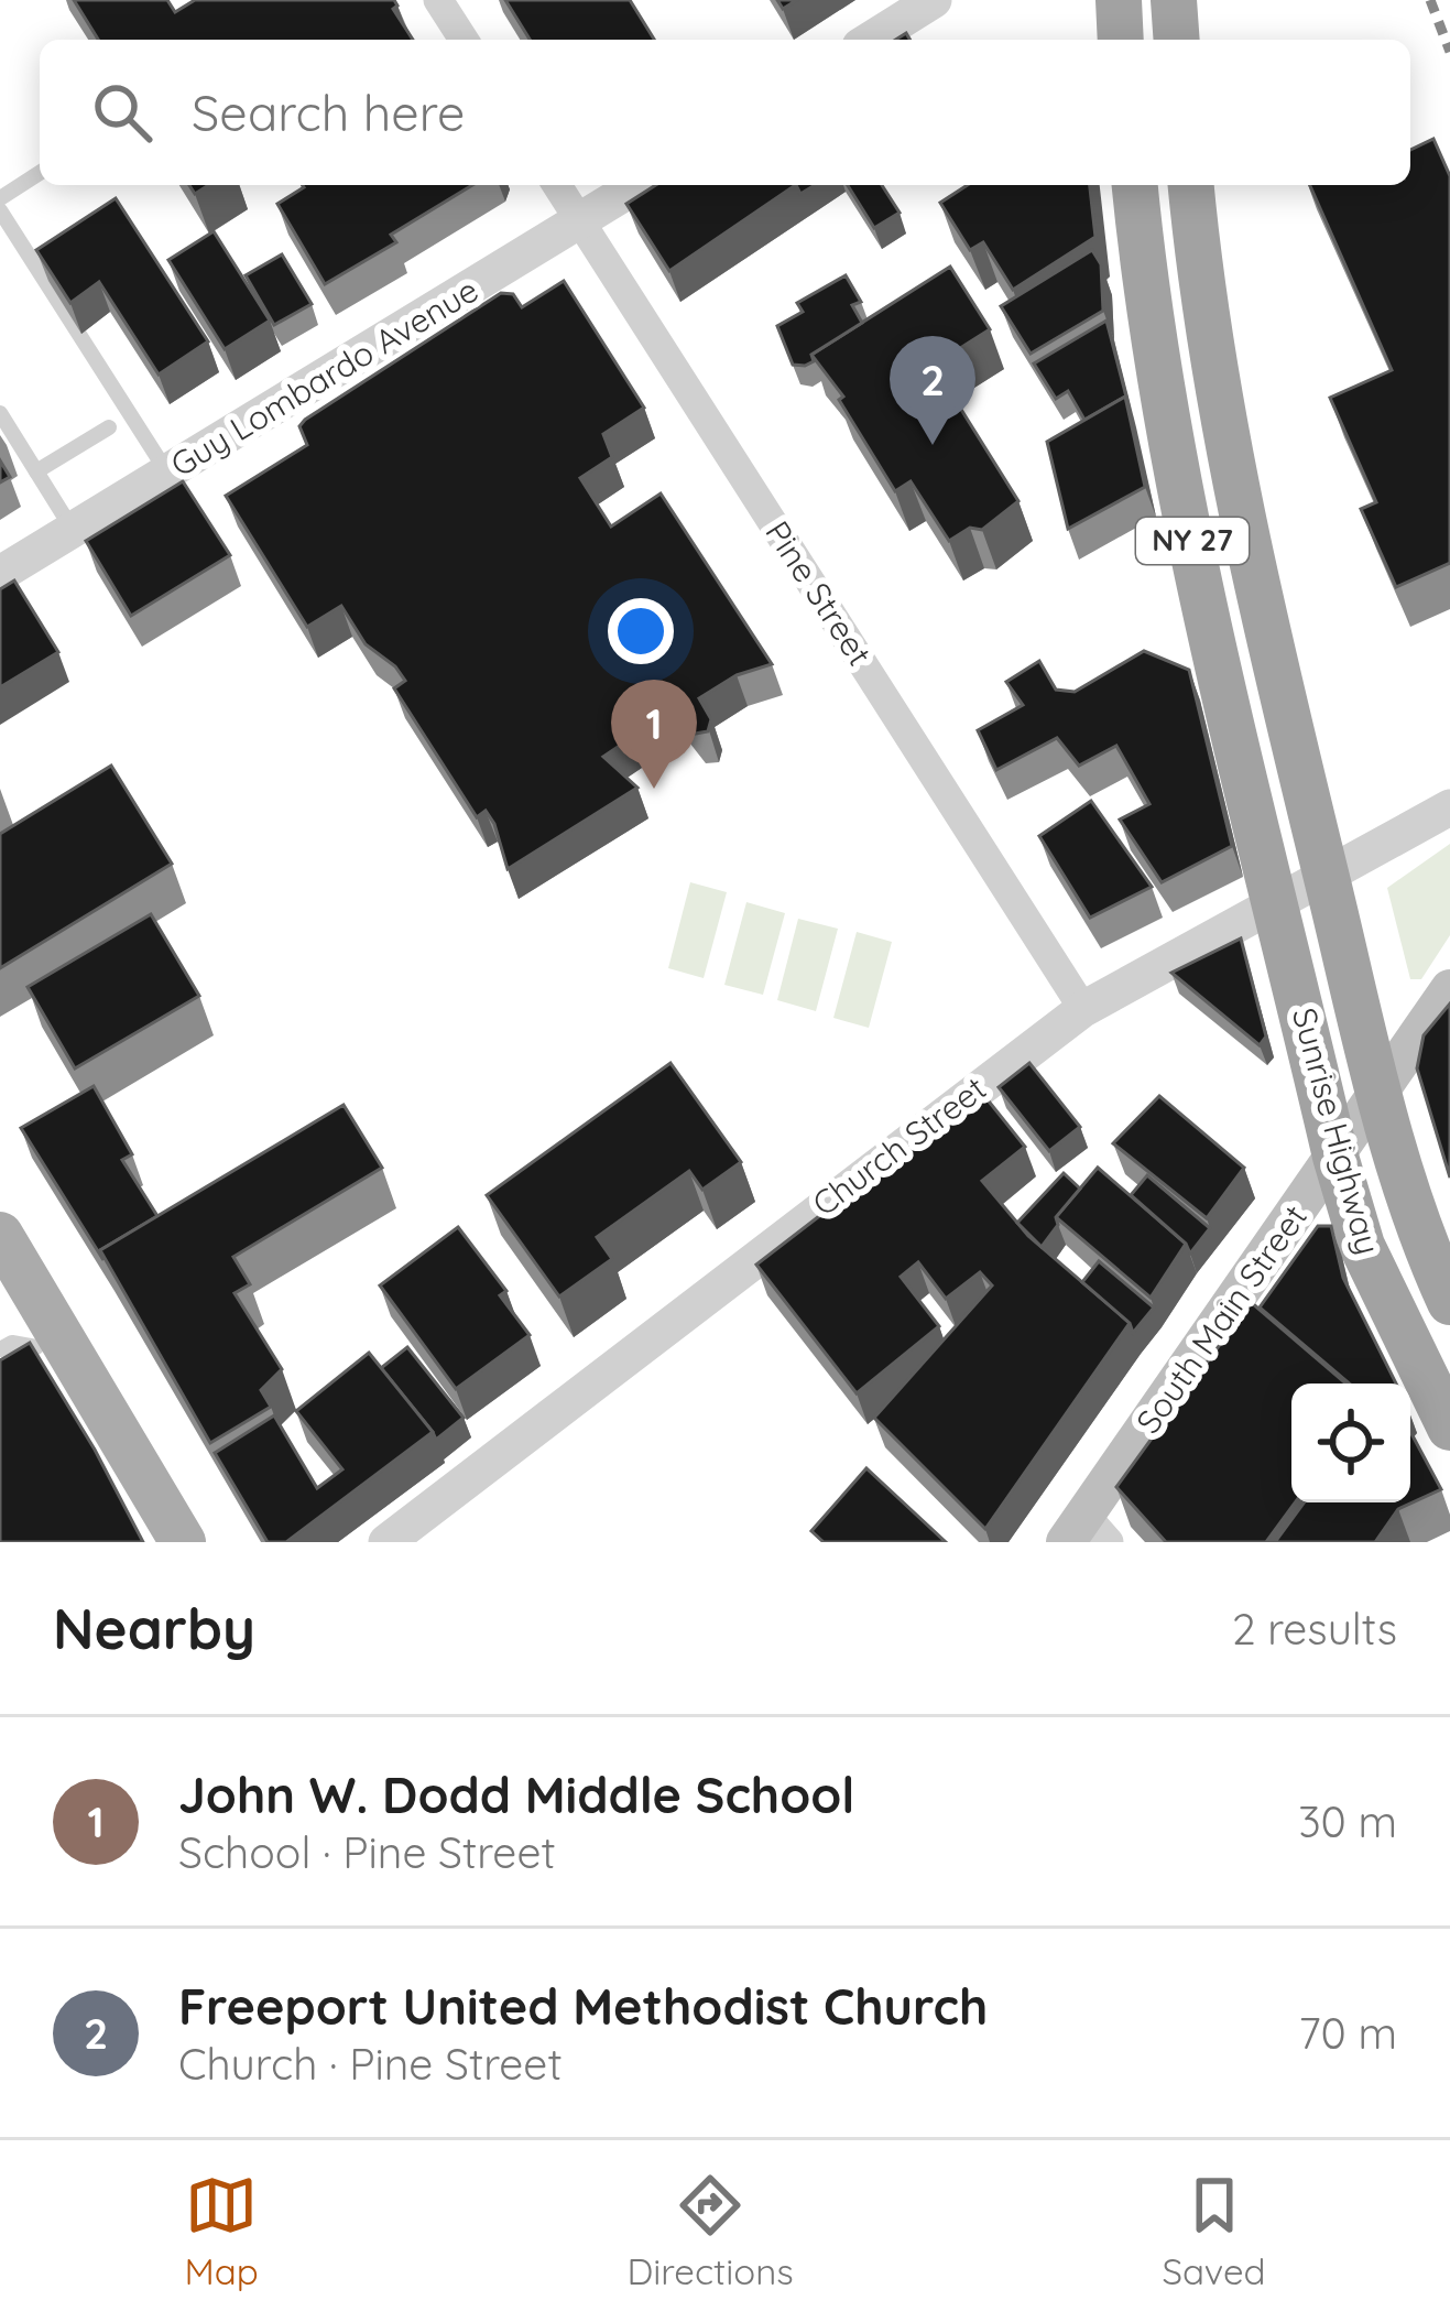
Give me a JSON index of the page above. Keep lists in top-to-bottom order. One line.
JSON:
{"streets":{"highway":["NY 27","Sunrise Highway"],"main road":["South Main Street"],"street":["Guy Lombardo Avenue","Pine Street","Church Street"]},"crossings":[["Guy Lombardo Avenue","Pine Street"],["NY 27","Sunrise Highway"],["NY 27","Church Street"],["Pine Street","Church Street"],["Sunrise Highway","Church Street"],["Sunrise Highway","South Main Street"]],"page":{"search":"Search here","pins":["2","1"],"heading":["Nearby","2 results"],"list":[{"mark":"1","name":"John W. Dodd Middle School","note":"School · Pine Street","value":"30 m"},{"mark":"2","name":"Freeport United Methodist Church","note":"Church · Pine Street","value":"70 m"}],"nav":["Map","Directions","Saved"]}}
